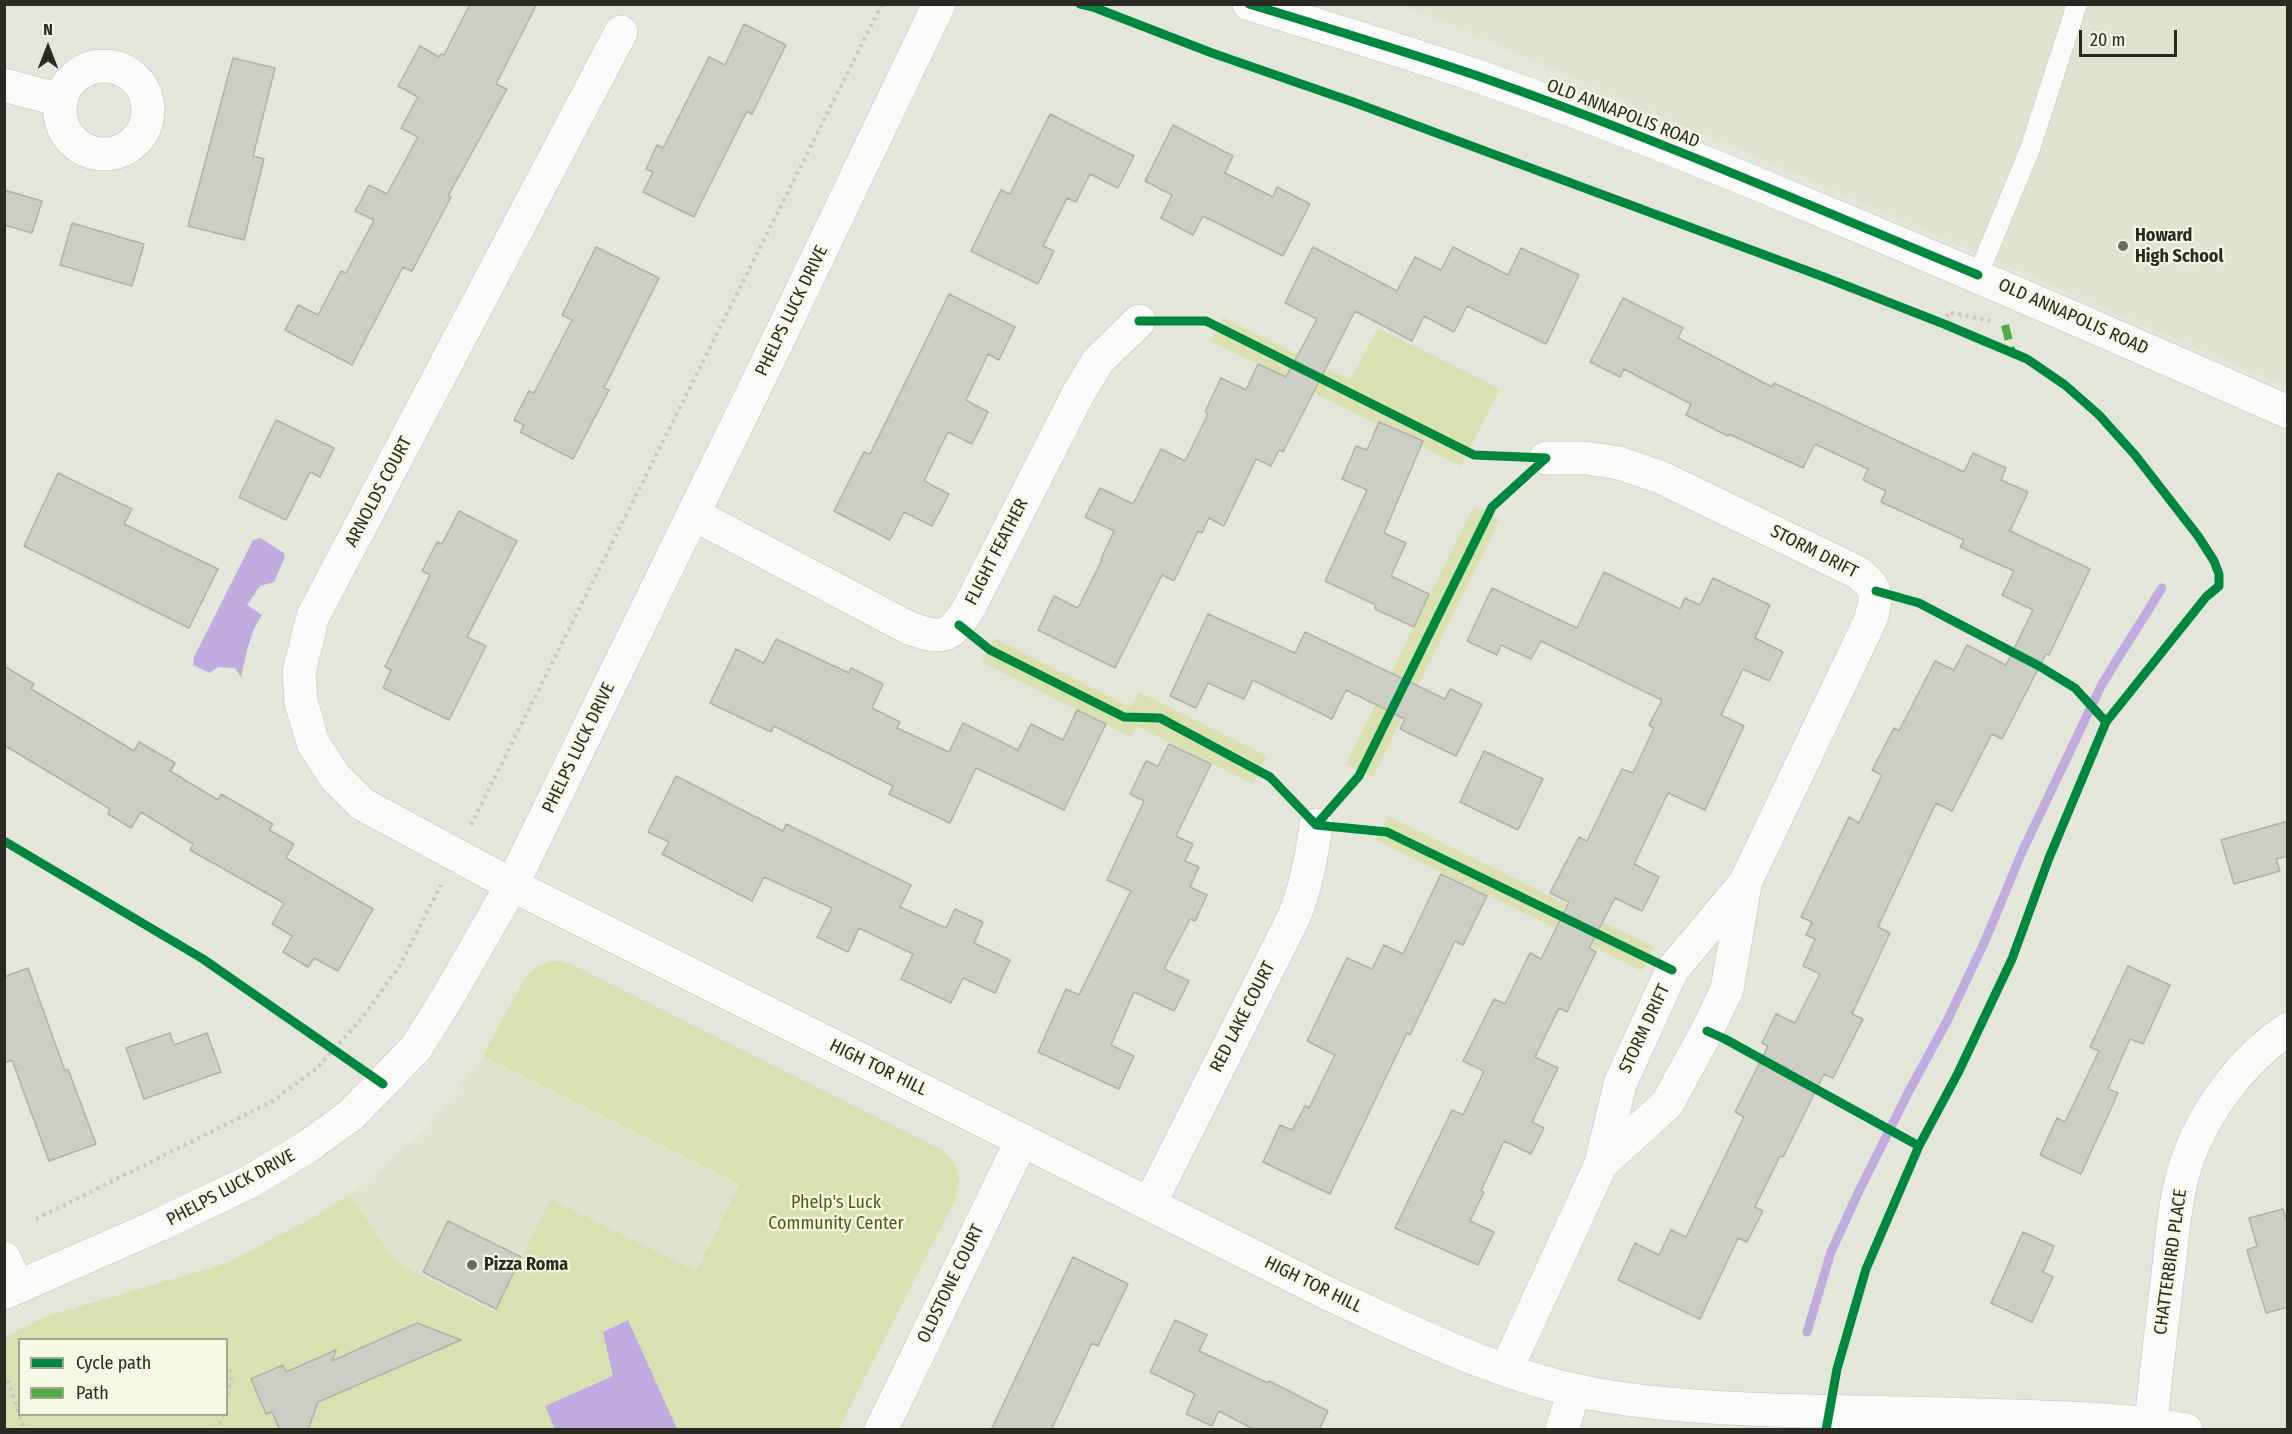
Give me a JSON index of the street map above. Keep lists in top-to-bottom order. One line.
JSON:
{"streets":{"street":["OLD ANNAPOLIS ROAD","PHELPS LUCK DRIVE","ARNOLDS COURT","FLIGHT FEATHER","STORM DRIFT","RED LAKE COURT","HIGH TOR HILL","CHATTERBIRD PLACE","OLDSTONE COURT"]},"crossings":[["PHELPS LUCK DRIVE","ARNOLDS COURT"],["PHELPS LUCK DRIVE","FLIGHT FEATHER"],["PHELPS LUCK DRIVE","HIGH TOR HILL"],["ARNOLDS COURT","HIGH TOR HILL"],["STORM DRIFT","HIGH TOR HILL"],["RED LAKE COURT","HIGH TOR HILL"],["HIGH TOR HILL","CHATTERBIRD PLACE"],["HIGH TOR HILL","OLDSTONE COURT"]],"parks":["Phelp's Luck Community Center"],"places":["Howard High School","Pizza Roma"],"legend":["Cycle path","Path"],"scale_bar":"20 m","north":"top"}
